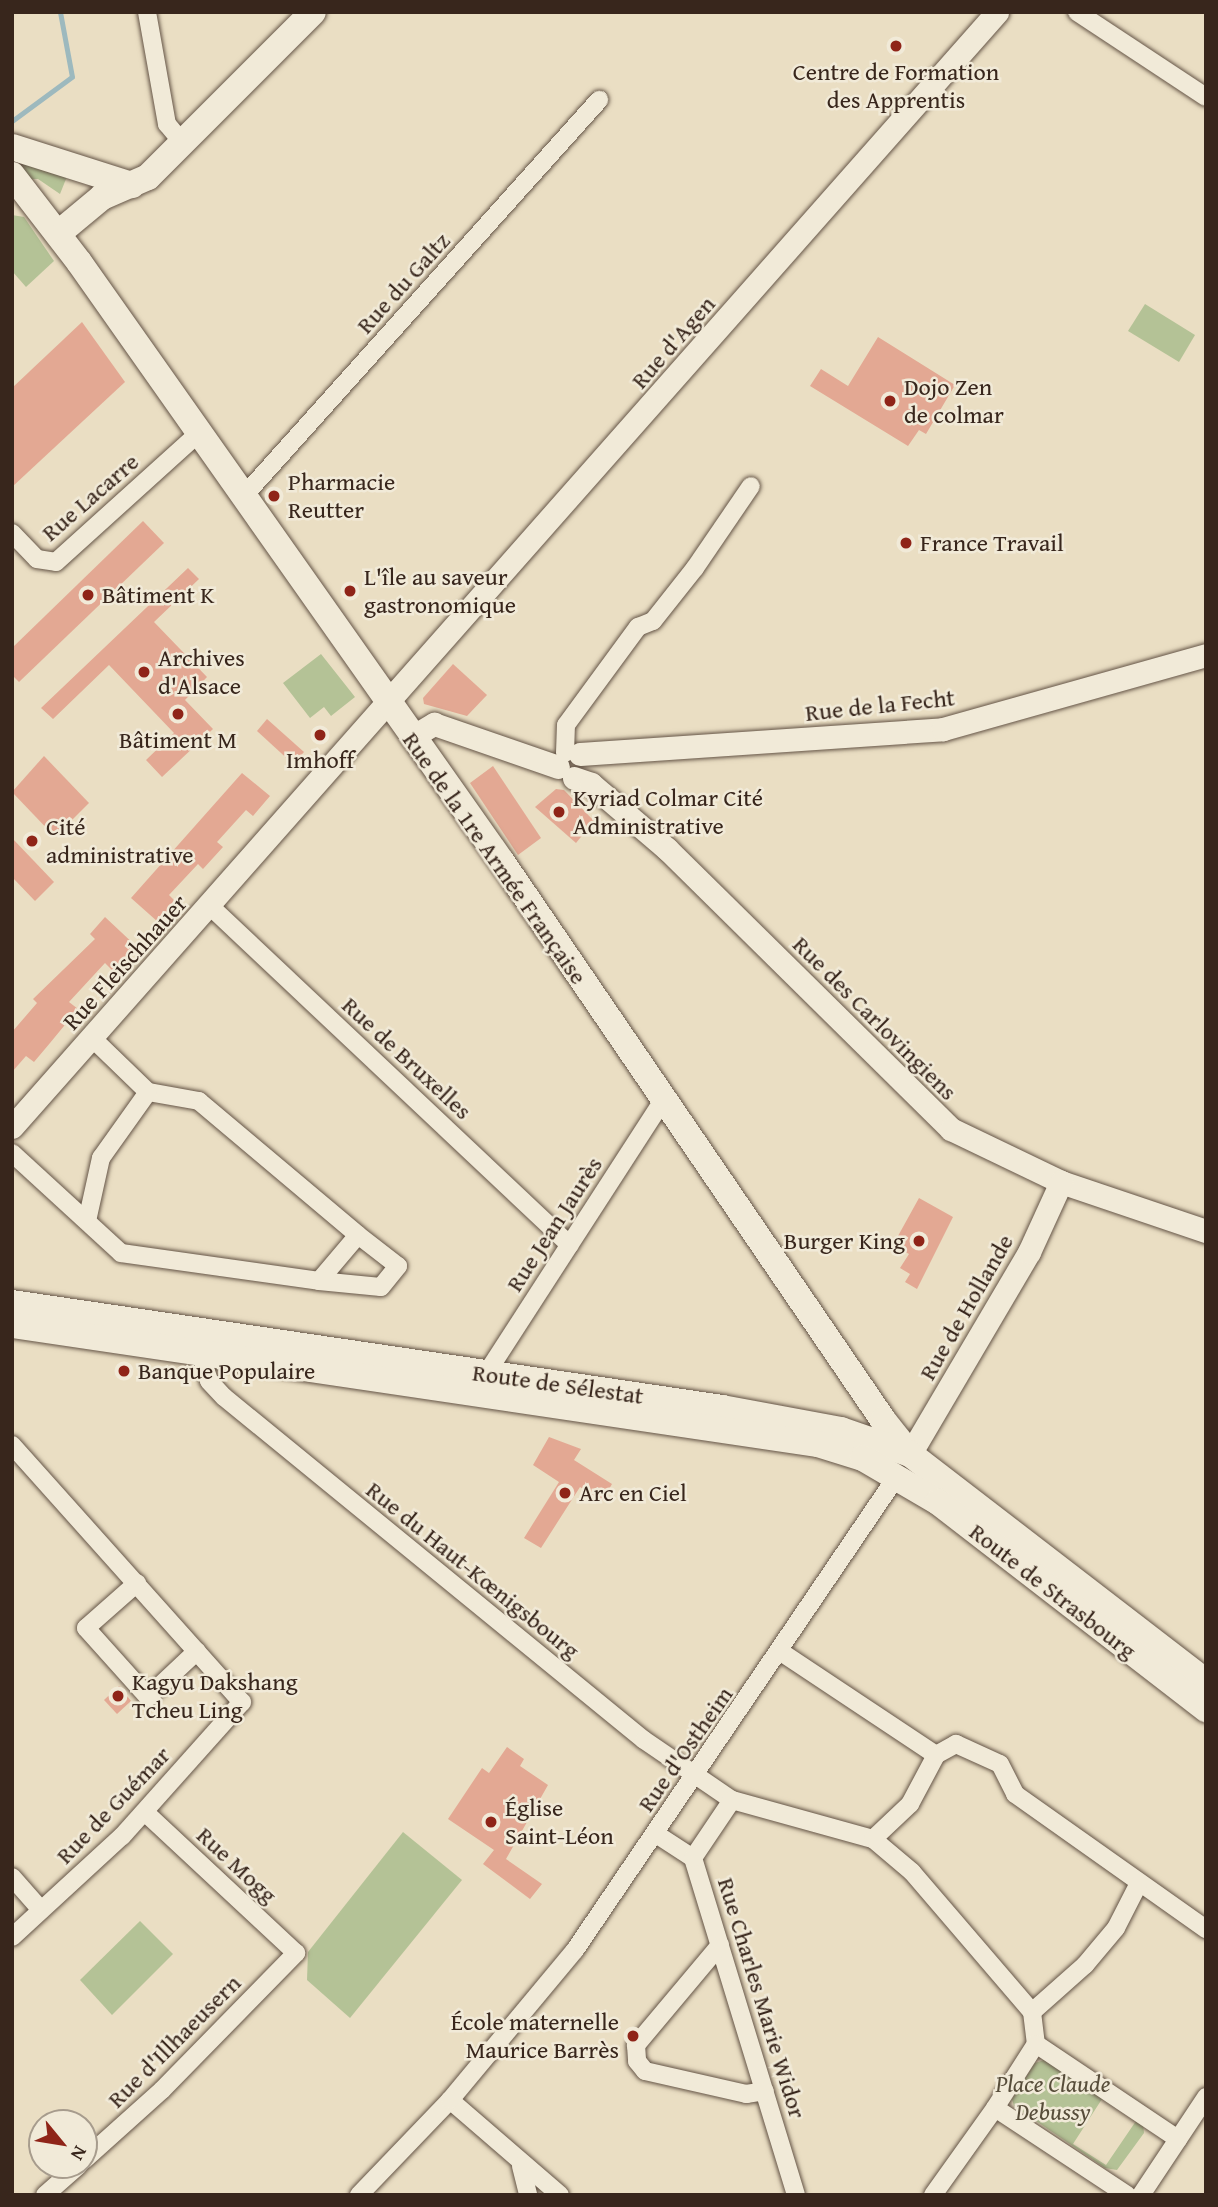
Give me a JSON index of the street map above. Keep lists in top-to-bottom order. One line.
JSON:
{"streets":{"main road":["Rue de la 1re Armée Française","Route de Sélestat","Route de Strasbourg"],"street":["Rue du Galtz","Rue d'Agen","Rue Lacarre","Rue de la Fecht","Rue Fleischhauer","Rue des Carlovingiens","Rue de Bruxelles","Rue Jean Jaurès","Rue de Hollande","Rue du Haut-Kœnigsbourg","Rue d'Ostheim","Rue de Guémar","Rue Mogg","Rue Charles Marie Widor","Rue d'Illhaeusern"]},"crossings":[["Rue du Galtz","Rue de la 1re Armée Française"],["Rue d'Agen","Rue de la 1re Armée Française"],["Rue d'Agen","Rue Fleischhauer"],["Rue Lacarre","Rue de la 1re Armée Française"],["Rue de la Fecht","Rue de la 1re Armée Française"],["Rue de la Fecht","Rue des Carlovingiens"],["Rue de la 1re Armée Française","Rue Fleischhauer"],["Rue de la 1re Armée Française","Rue Jean Jaurès"],["Rue de la 1re Armée Française","Rue de Hollande"],["Rue de la 1re Armée Française","Route de Sélestat"],["Rue de la 1re Armée Française","Route de Strasbourg"],["Rue de la 1re Armée Française","Rue d'Ostheim"],["Rue Fleischhauer","Rue de Bruxelles"],["Rue des Carlovingiens","Rue de Hollande"],["Rue de Bruxelles","Rue Jean Jaurès"],["Rue Jean Jaurès","Route de Sélestat"],["Rue de Hollande","Route de Sélestat"],["Rue de Hollande","Route de Strasbourg"],["Rue de Hollande","Rue d'Ostheim"],["Route de Sélestat","Rue du Haut-Kœnigsbourg"],["Route de Sélestat","Route de Strasbourg"],["Route de Sélestat","Rue d'Ostheim"],["Rue du Haut-Kœnigsbourg","Rue d'Ostheim"],["Route de Strasbourg","Rue d'Ostheim"],["Rue d'Ostheim","Rue Charles Marie Widor"],["Rue de Guémar","Rue Mogg"],["Rue Mogg","Rue d'Illhaeusern"]],"parks":["Place Claude Debussy"],"places":["Centre de Formation des Apprentis","Dojo Zen de colmar","Pharmacie Reutter","France Travail","L'île au saveur gastronomique","Bâtiment K","Archives d'Alsace","Bâtiment M","Imhoff","Kyriad Colmar Cité Administrative","Cité administrative","Burger King","Banque Populaire","Arc en Ciel","Kagyu Dakshang Tcheu Ling","Église Saint-Léon","École maternelle Maurice Barrès"],"north":"bottom right"}
